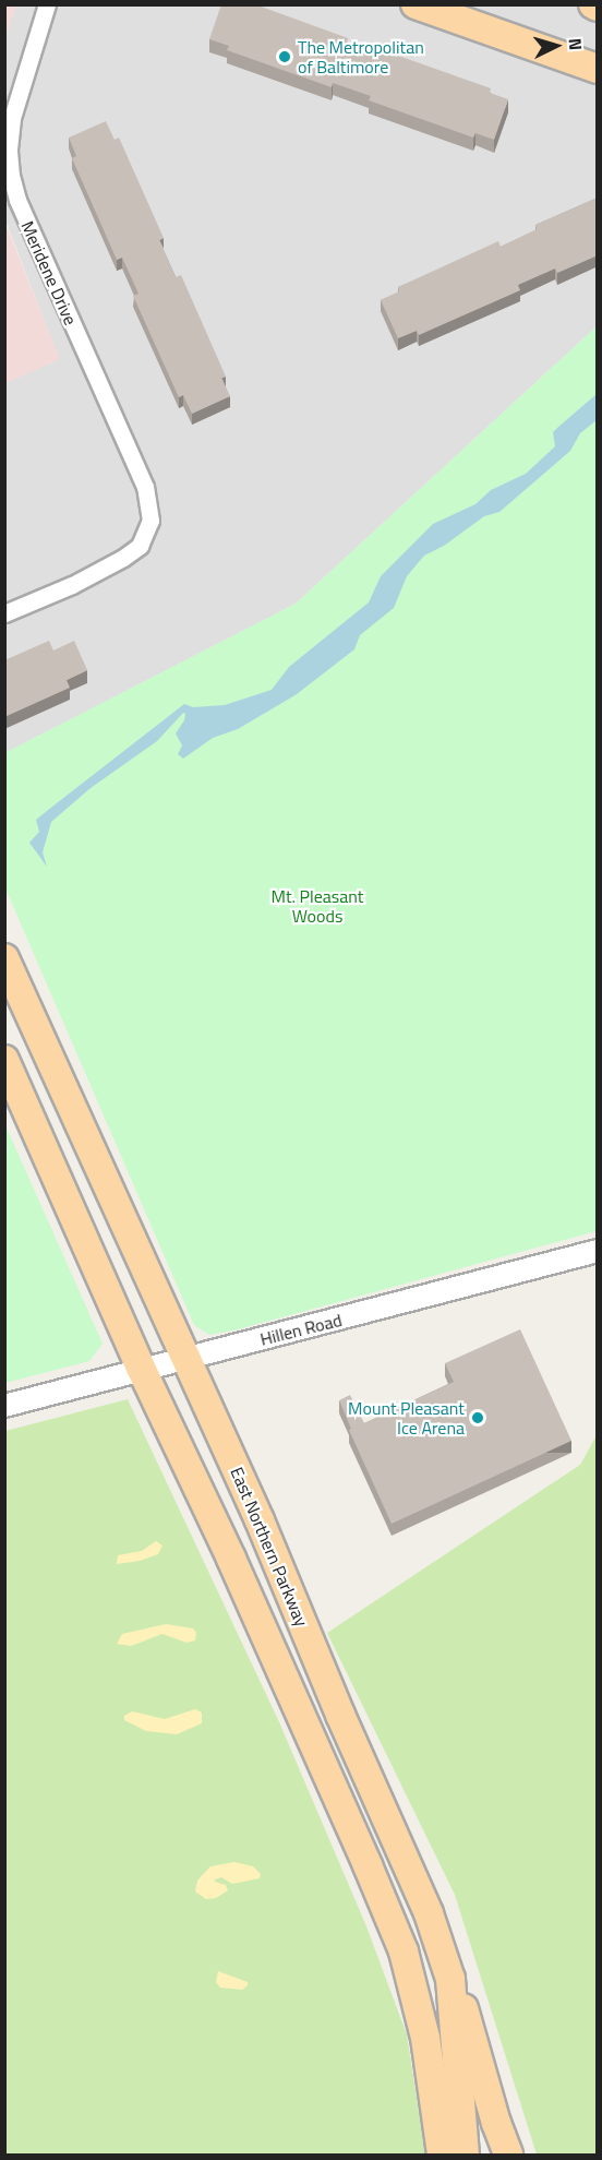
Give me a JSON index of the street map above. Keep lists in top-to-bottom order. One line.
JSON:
{"streets":{"main road":["East Northern Parkway"],"street":["Meridene Drive","Hillen Road"]},"crossings":[["Hillen Road","East Northern Parkway"]],"parks":["Mt. Pleasant Woods"],"places":["The Metropolitan of Baltimore","Mount Pleasant Ice Arena"],"north":"right"}
